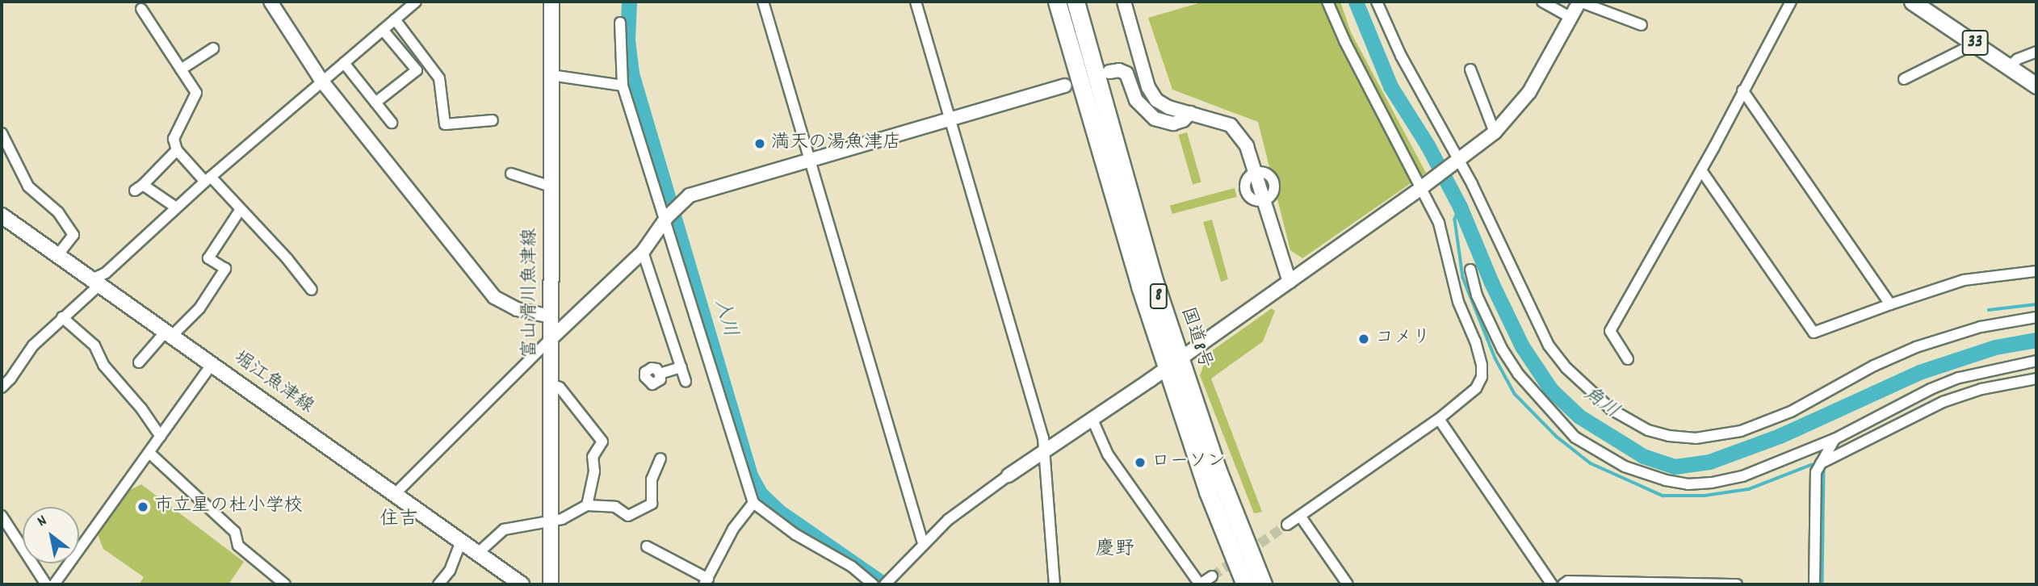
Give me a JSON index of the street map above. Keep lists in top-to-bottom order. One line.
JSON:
{"streets":{"highway":["8","国道8号"],"main road":["33","富山滑川魚津線","堀江魚津線"]},"districts":["住吉","慶野"],"water":["入川","角川"],"places":["満天の湯魚津店","コメリ","ローソン","市立星の杜小学校"],"north":"top left"}
